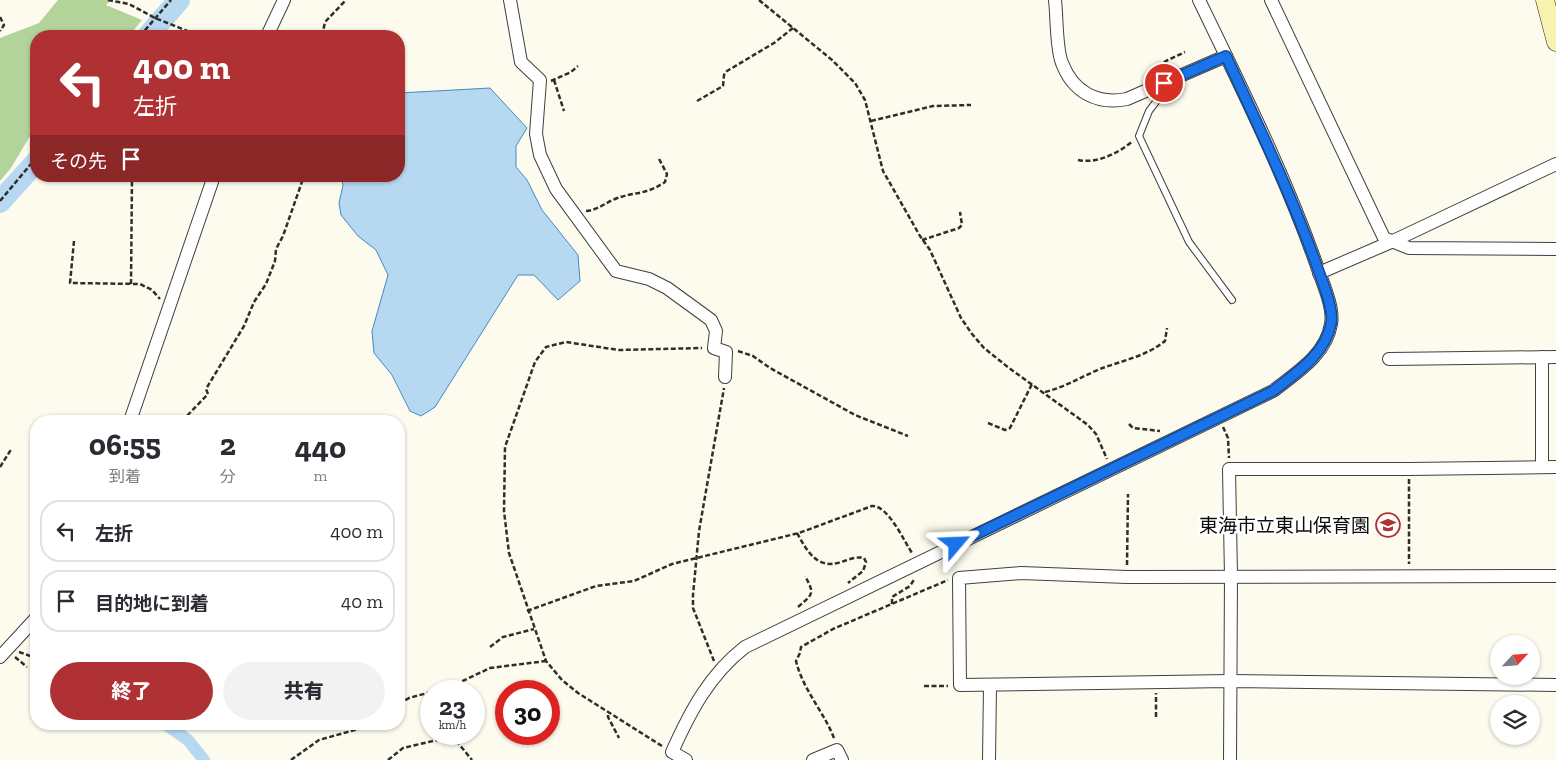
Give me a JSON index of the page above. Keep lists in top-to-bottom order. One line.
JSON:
{"places":{"school or university":["東海市立東山保育園"]},"north":"top right","page":{"turn":["400 m","左折"],"then":"その先","eta":["06:55","到着","2","分","440","m"],"list":[{"name":"左折","value":"400 m"},{"name":"目的地に到着","value":"40 m"}],"buttons":["終了","共有"],"speed":"23 km/h","limit":"30"}}
